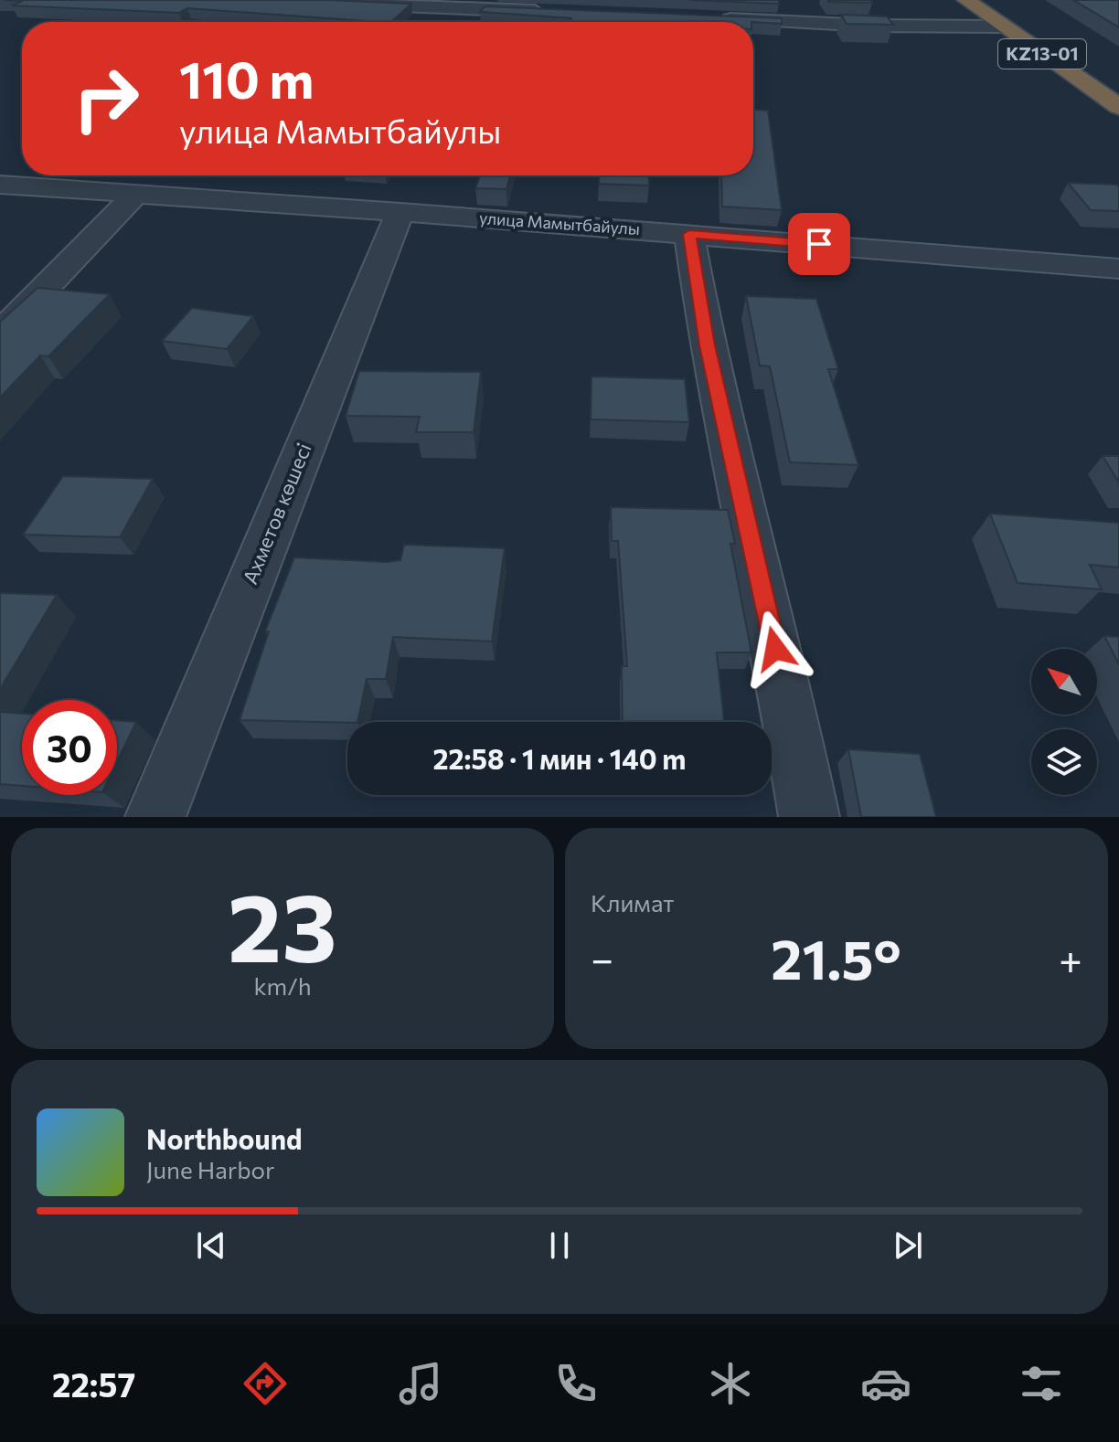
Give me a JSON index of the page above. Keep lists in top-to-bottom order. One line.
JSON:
{"streets":{"highway":["KZ13-01"],"street":["улица Мамытбайулы","Ахметов көшесі"]},"crossings":[["улица Мамытбайулы","Ахметов көшесі"]],"north":"top left","page":{"turn":["110 m","улица Мамытбайулы"],"limit":"30","trip":"22:58 · 1 мин · 140 m","tile":[["23","km/h"],"Климат"],"heat":["−","21.5°","+"],"song":["Northbound","June Harbor"],"tabs":"22:57"}}
